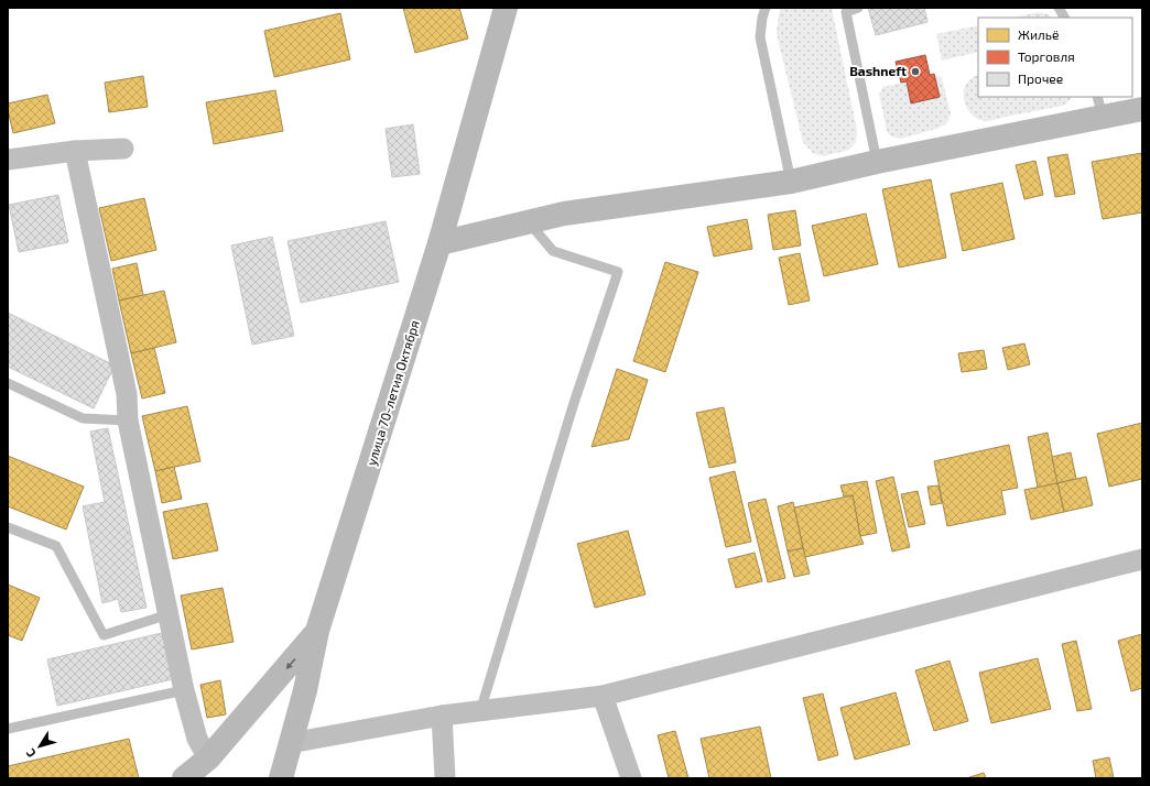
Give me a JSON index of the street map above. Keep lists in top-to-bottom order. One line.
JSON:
{"streets":{"street":["улица 70-летия Октября"]},"places":["Bashneft"],"legend":["Жильё","Торговля","Прочее"],"north":"bottom left"}
